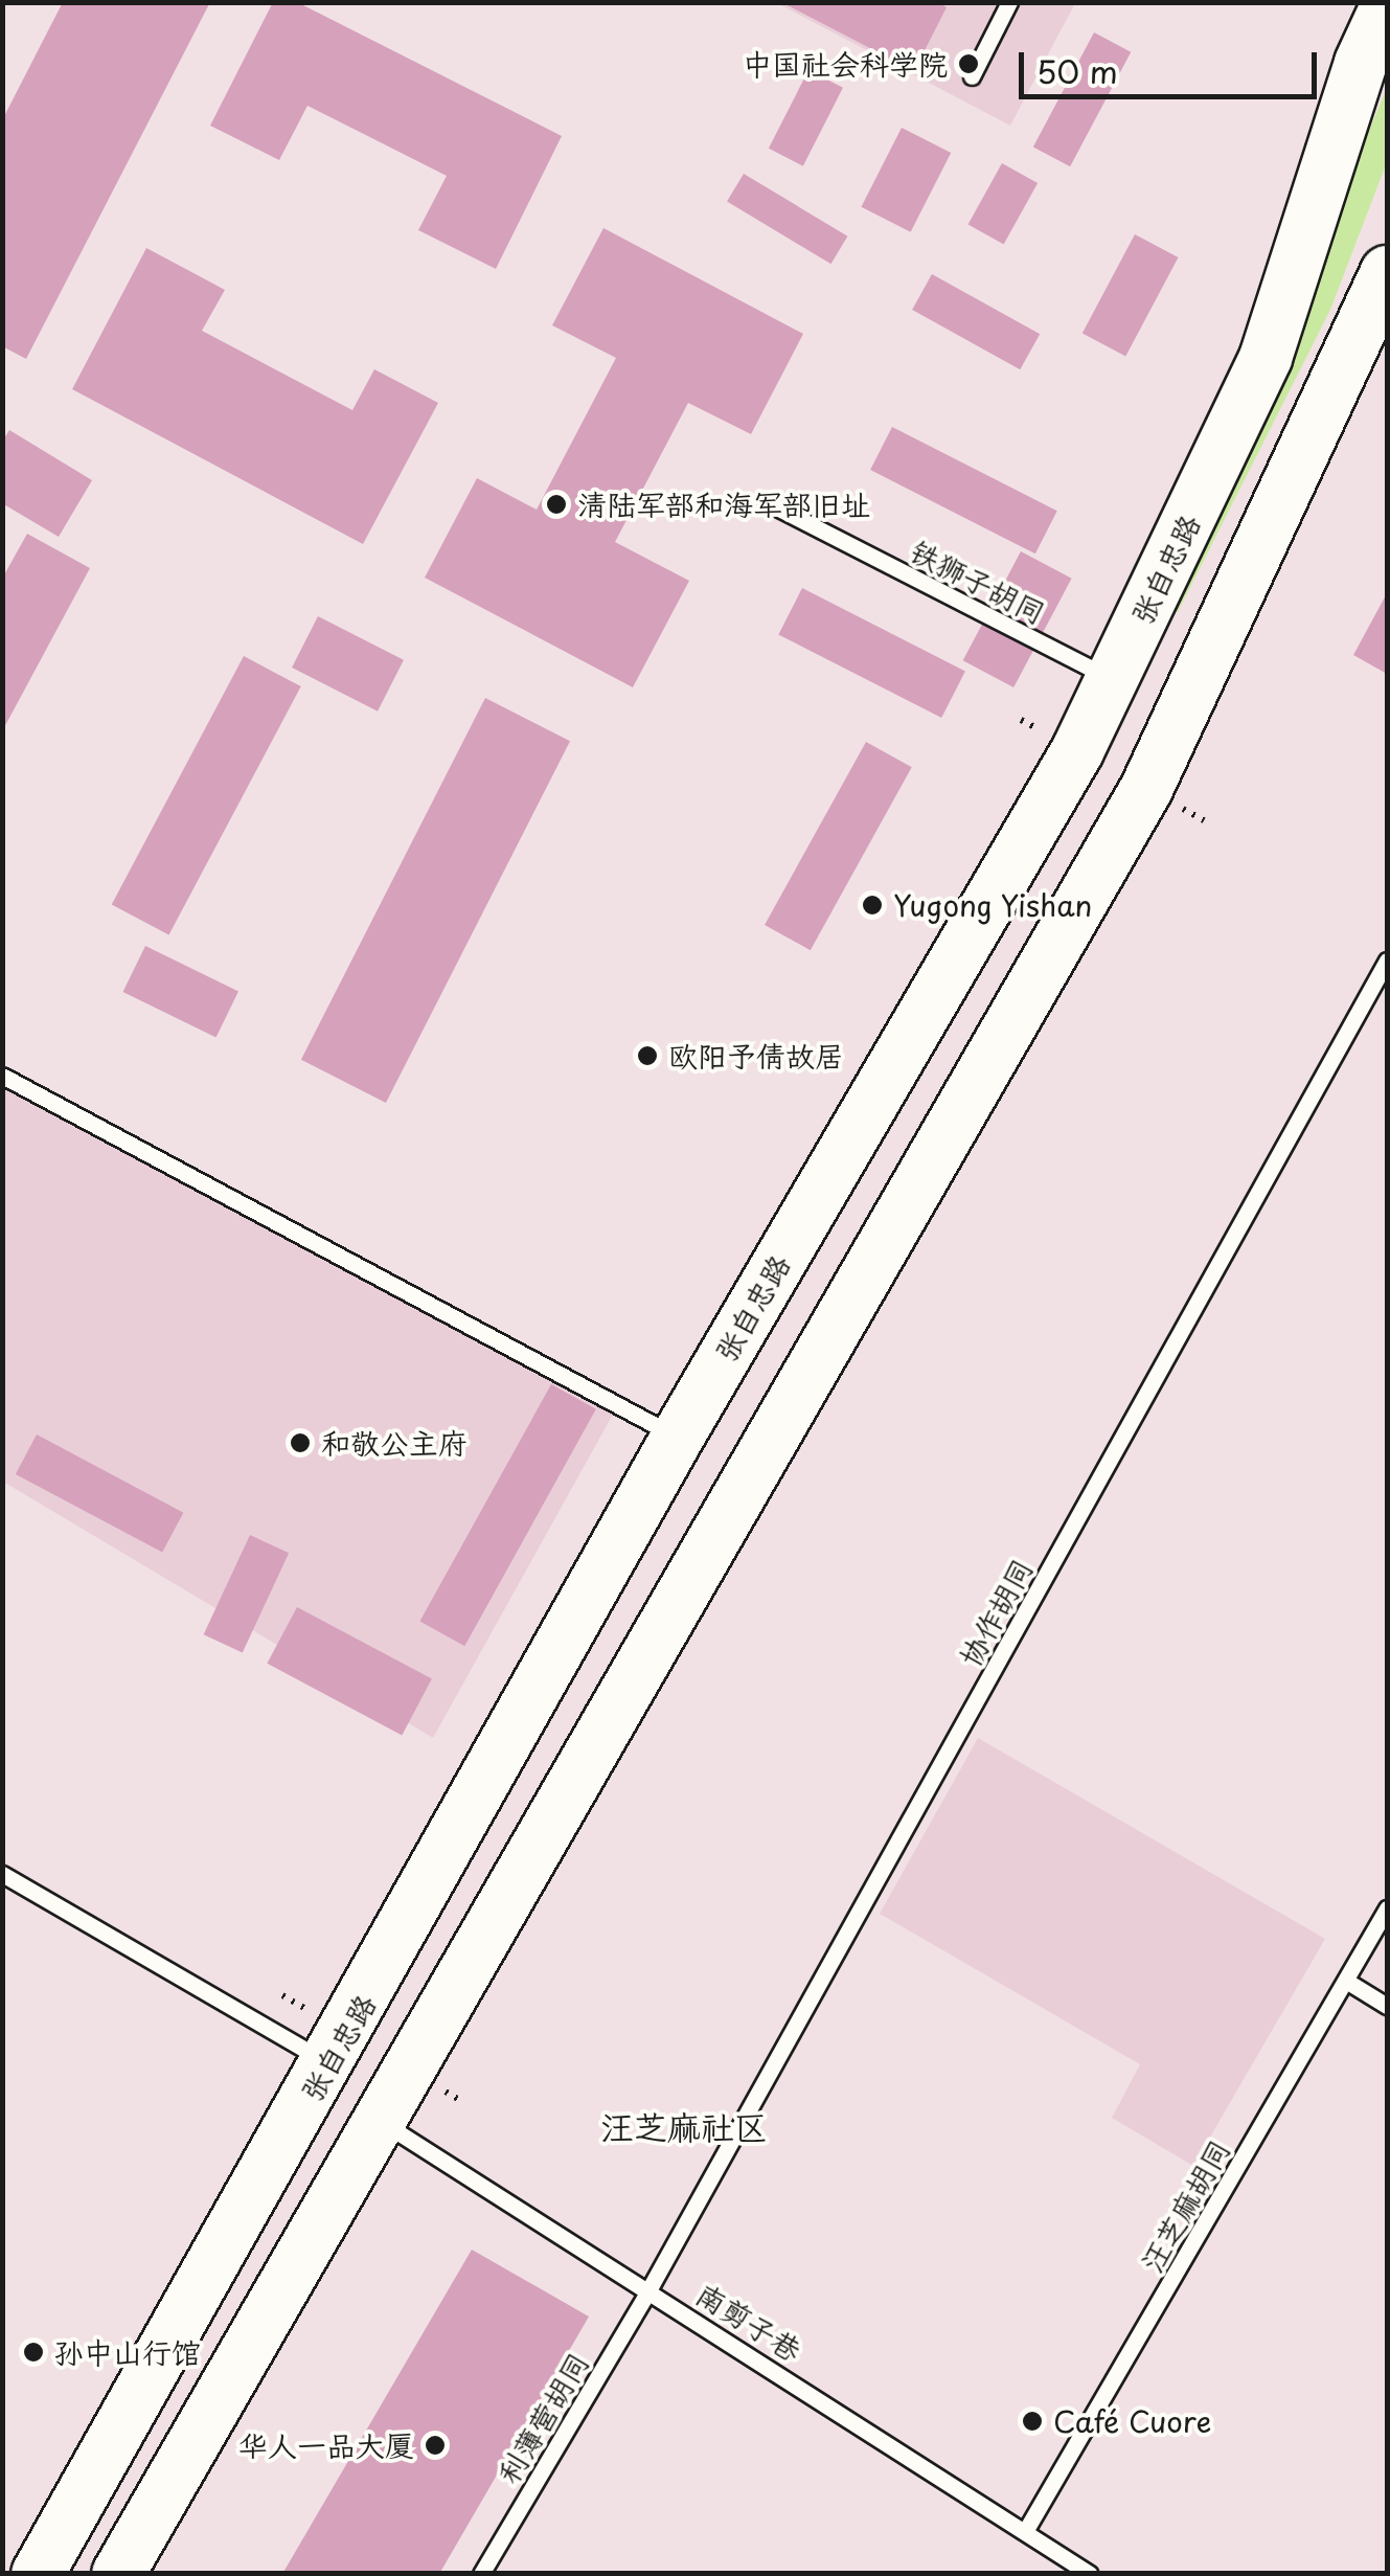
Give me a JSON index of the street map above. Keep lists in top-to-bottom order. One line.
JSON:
{"streets":{"main road":["张自忠路"],"lane":["铁狮子胡同","协作胡同","汪芝麻胡同","南剪子巷","利薄营胡同"]},"crossings":[["张自忠路","铁狮子胡同"],["协作胡同","南剪子巷"],["协作胡同","利薄营胡同"],["汪芝麻胡同","南剪子巷"],["南剪子巷","利薄营胡同"]],"districts":["汪芝麻社区"],"places":["中国社会科学院","清陆军部和海军部旧址","Yugong Yishan","欧阳予倩故居","和敬公主府","孙中山行馆","Café Cuore","华人一品大厦"],"scale_bar":"50 m"}
